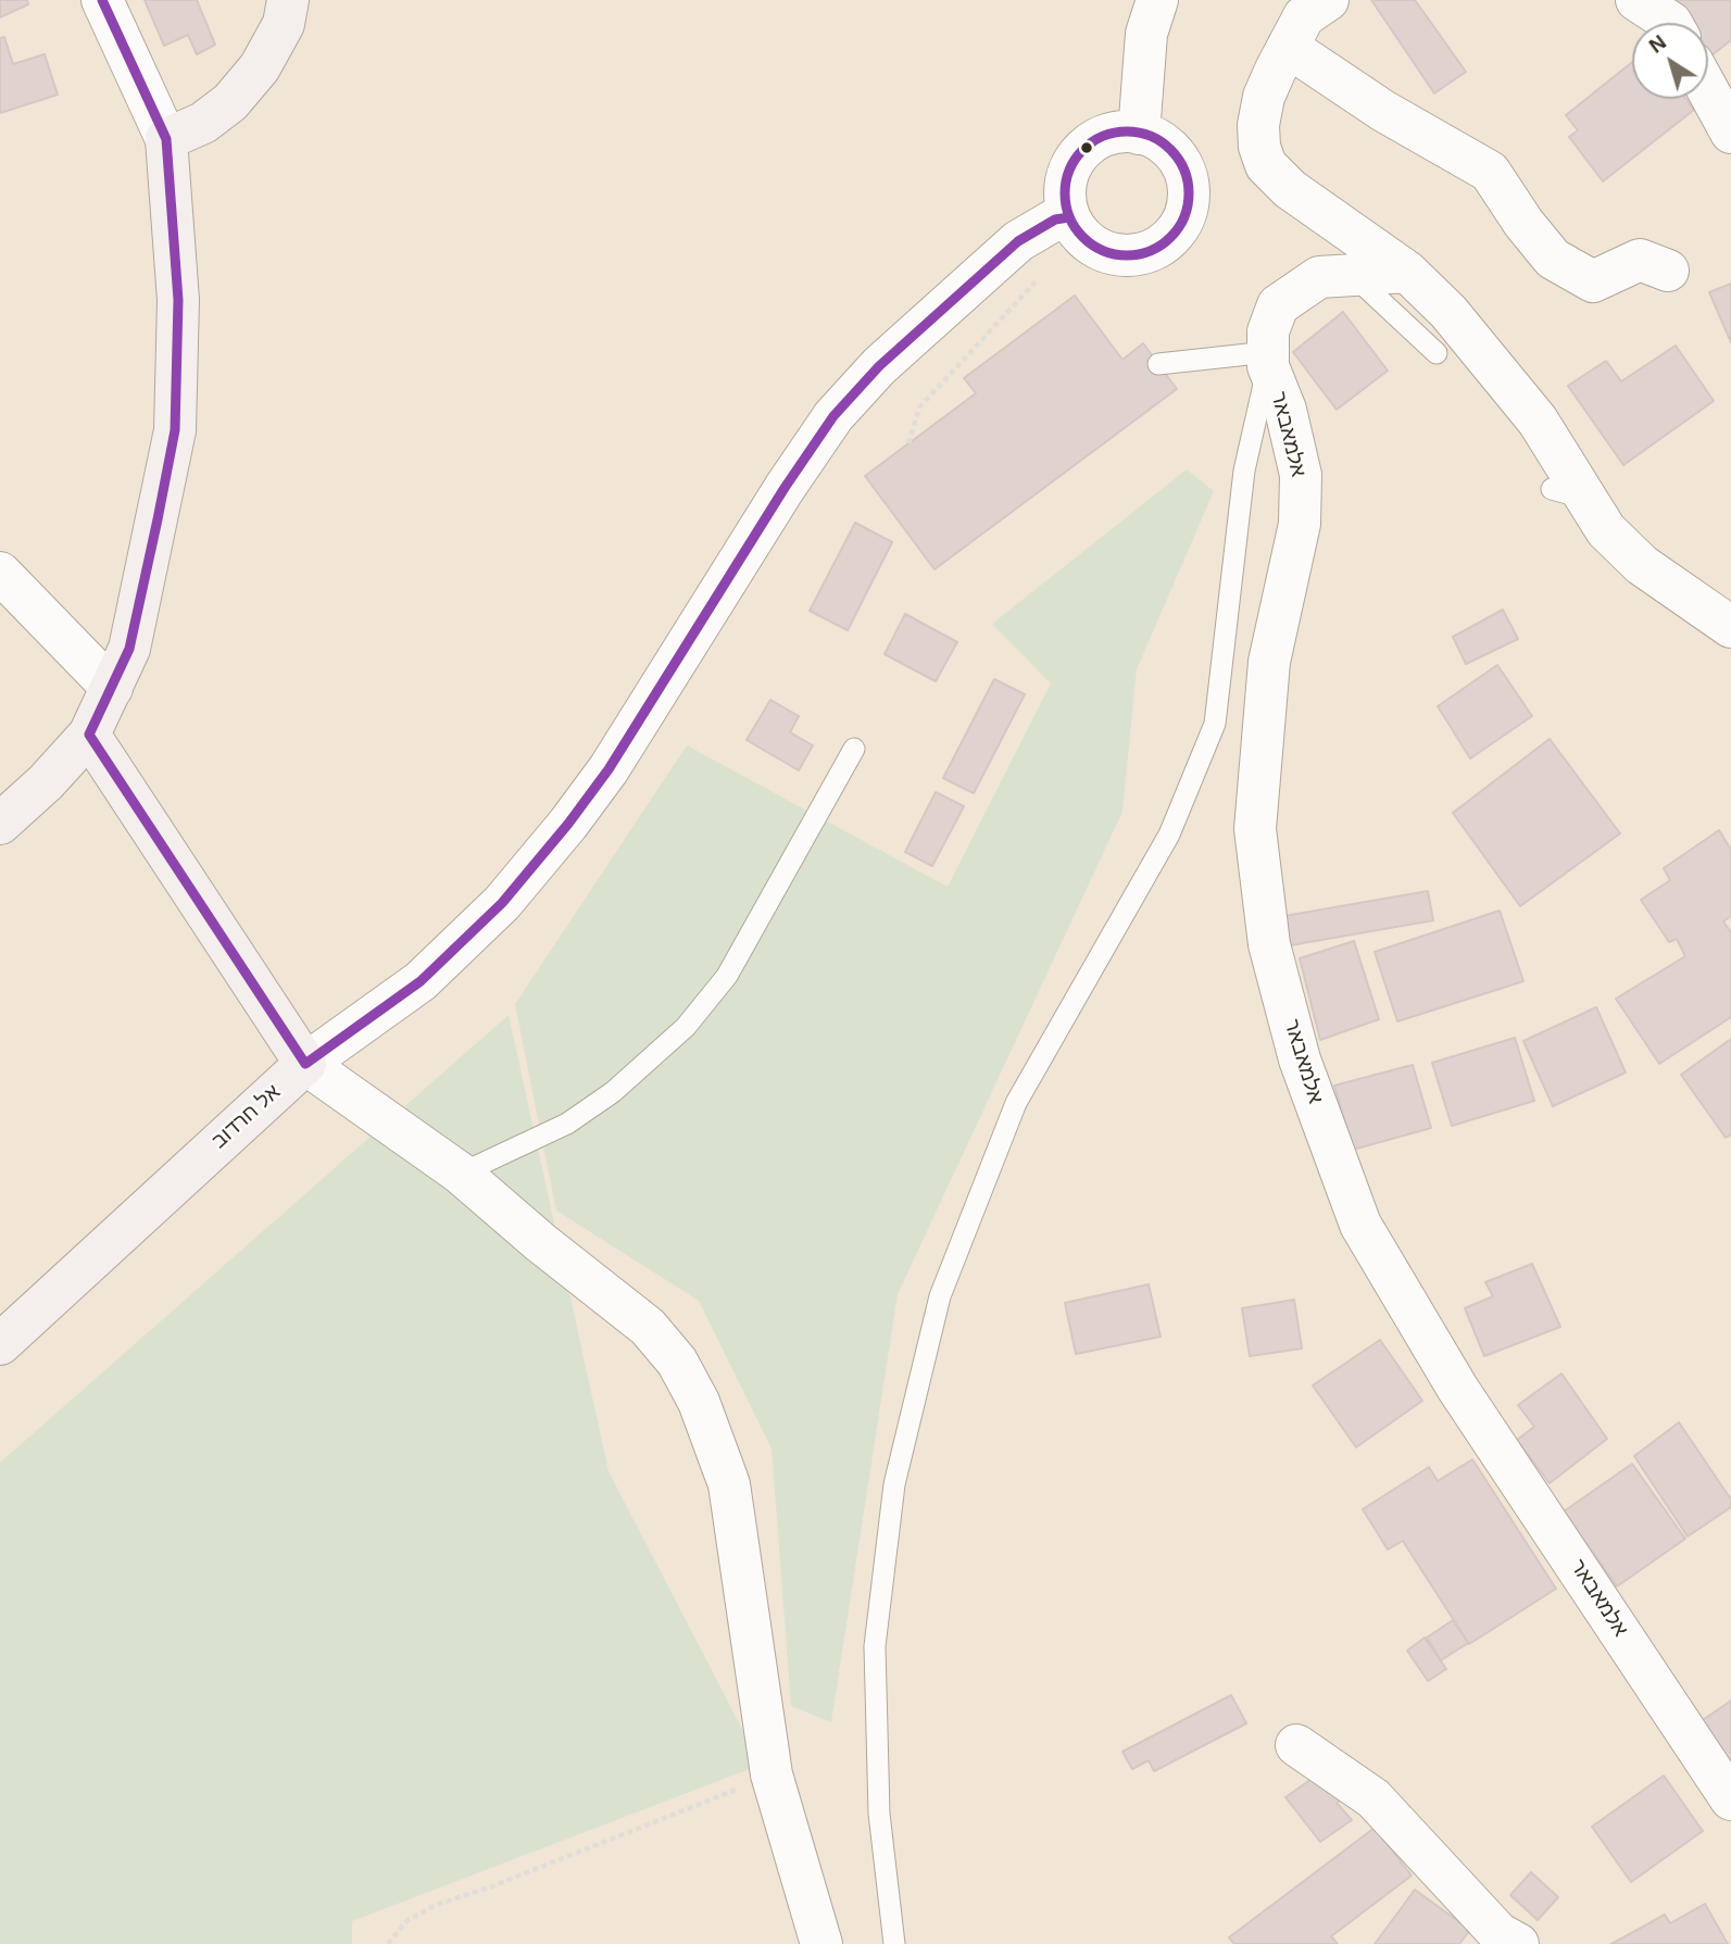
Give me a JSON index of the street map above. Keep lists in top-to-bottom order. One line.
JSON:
{"streets":{"street":["אלמאבאר","אל חרדוב"]},"north":"top left"}
